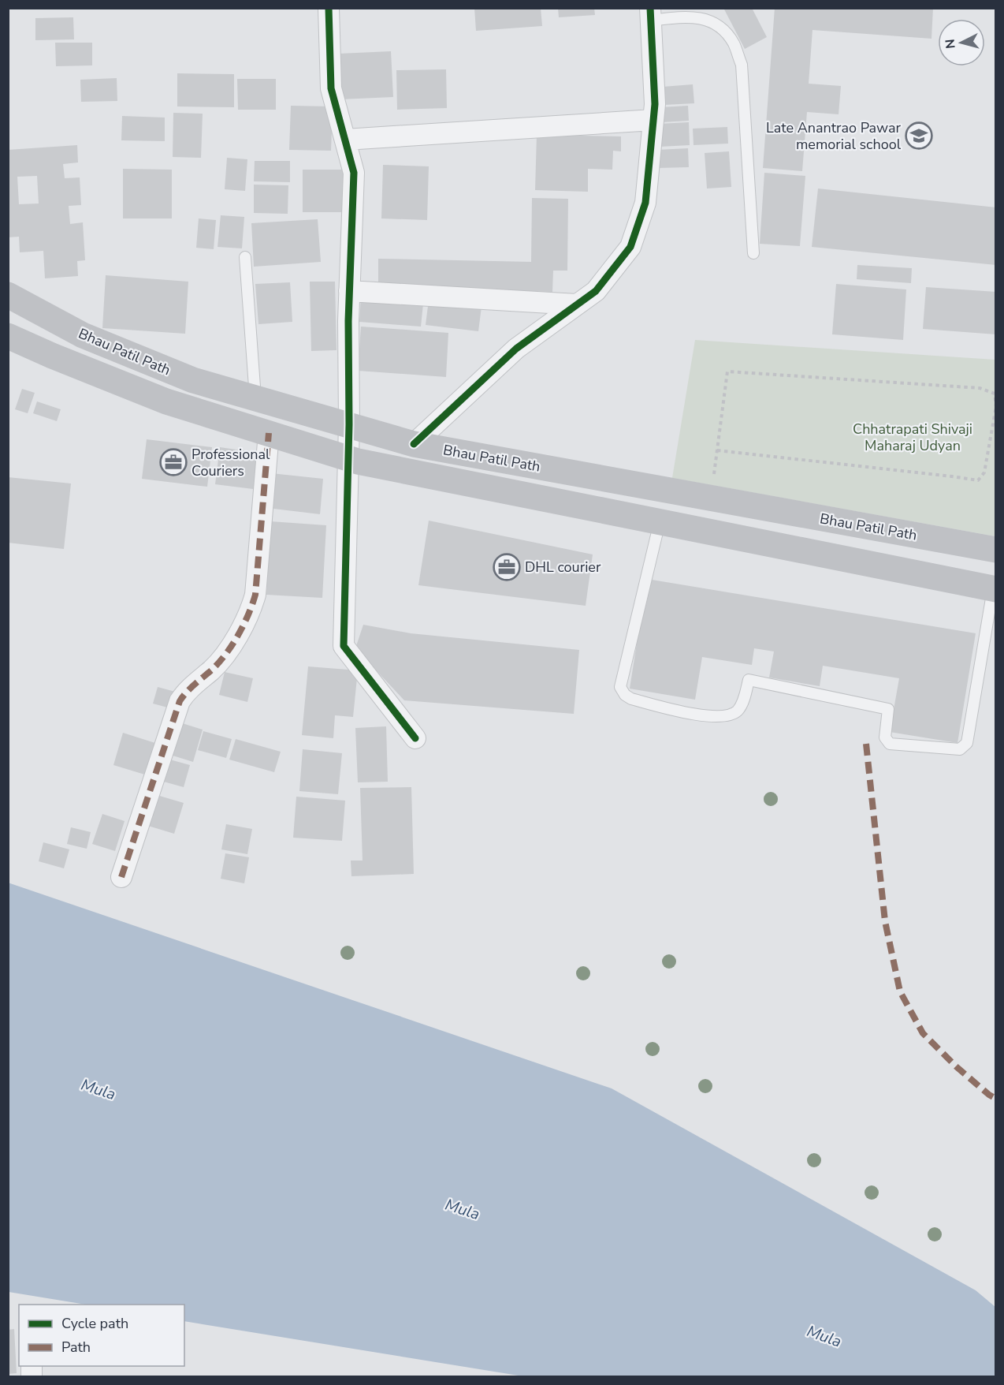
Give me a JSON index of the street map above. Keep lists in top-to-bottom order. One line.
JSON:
{"streets":{"main road":["Bhau Patil Path"]},"water":["Mula"],"parks":["Chhatrapati Shivaji Maharaj Udyan"],"places":{"school or university":["Late Anantrao Pawar memorial school"],"office":["Professional Couriers","DHL courier"]},"legend":["Cycle path","Path"],"north":"left"}
